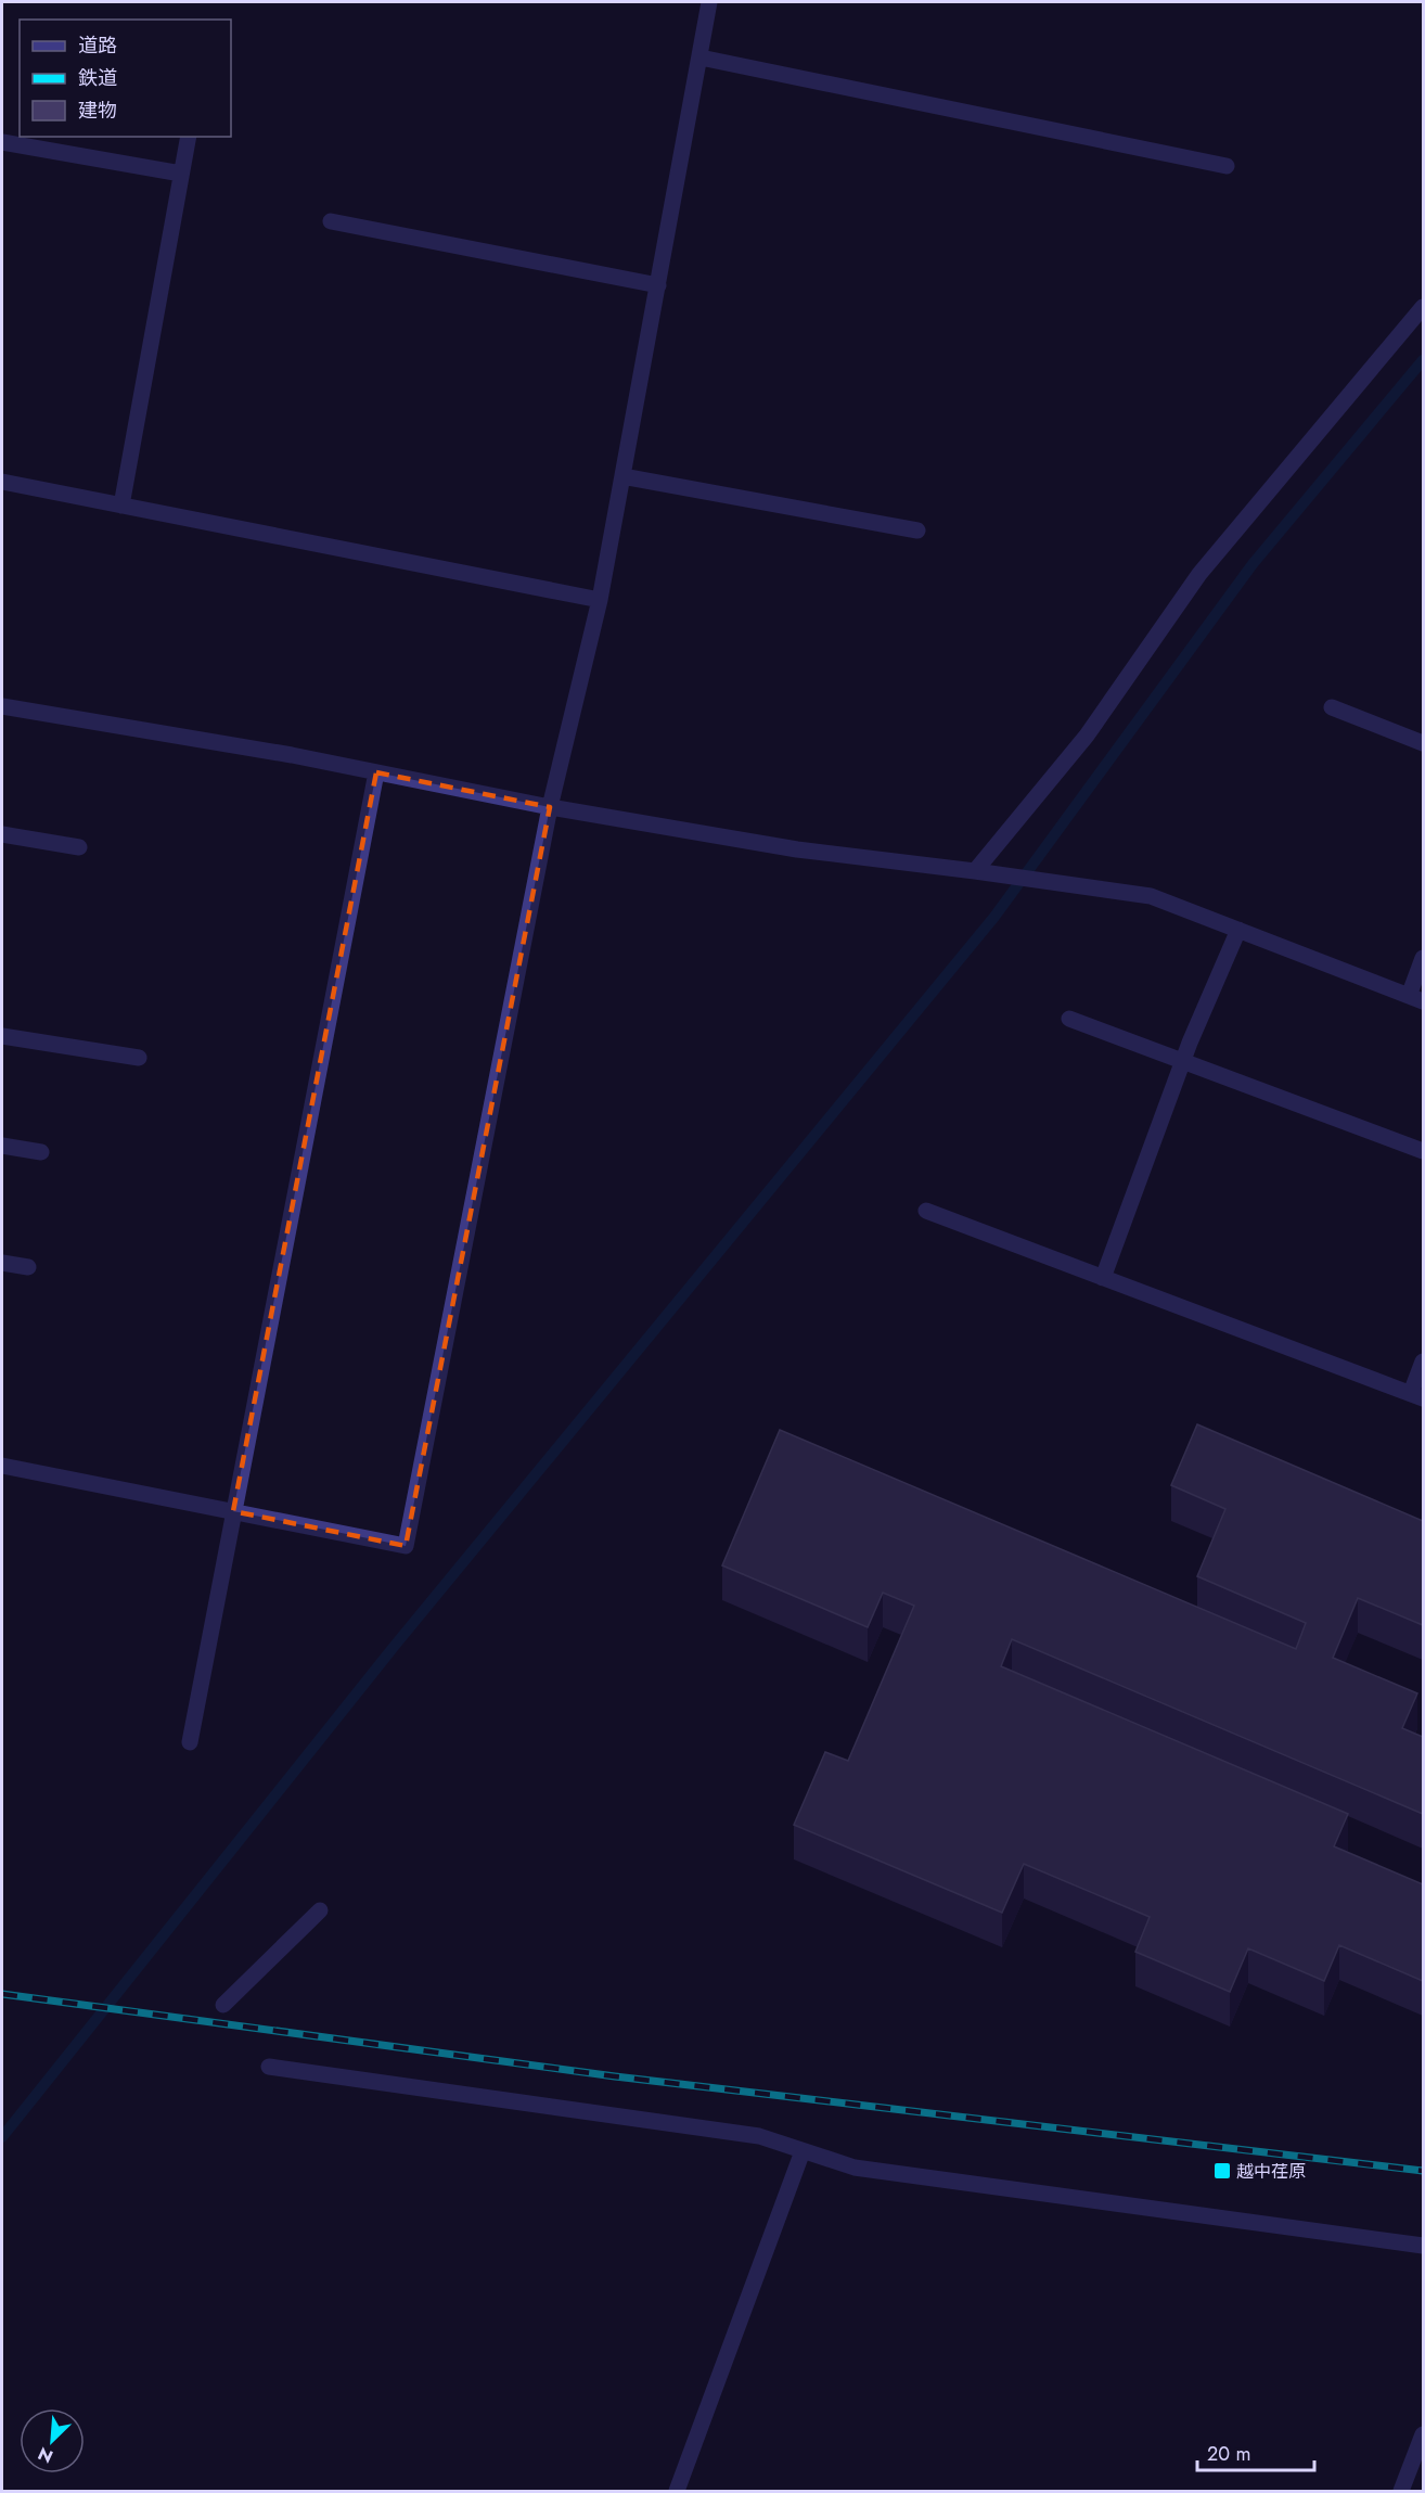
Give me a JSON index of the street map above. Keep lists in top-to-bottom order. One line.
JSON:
{"places":{"transit":["越中荏原"]},"legend":["道路","鉄道","建物"],"scale_bar":"20 m","north":"bottom left"}
